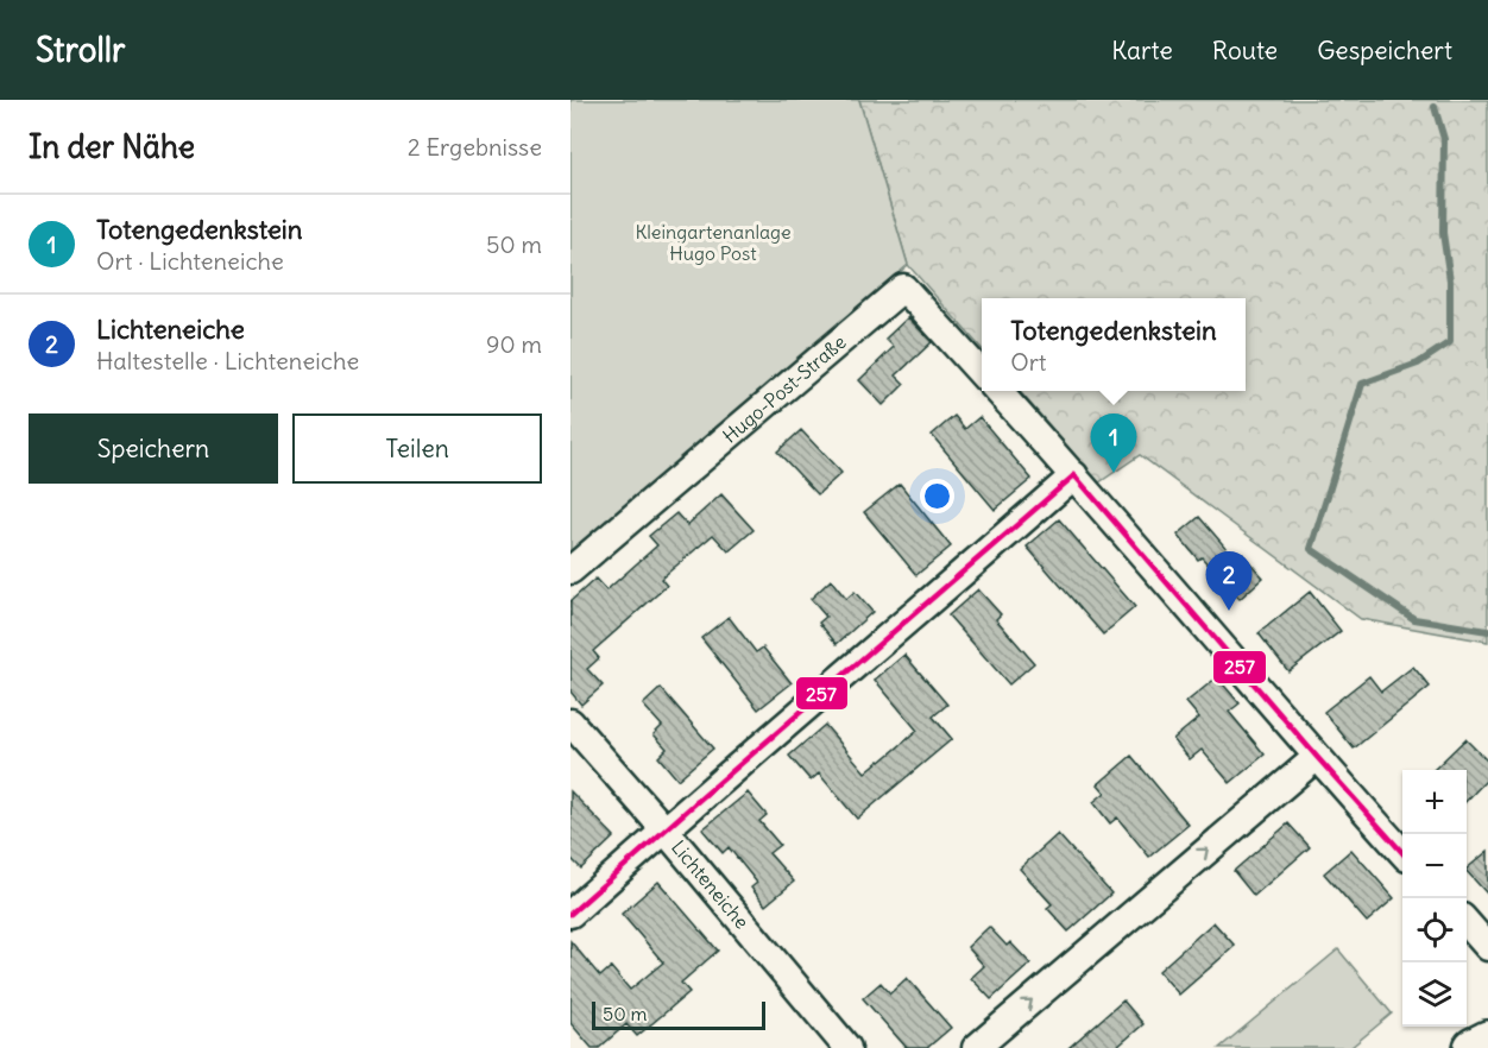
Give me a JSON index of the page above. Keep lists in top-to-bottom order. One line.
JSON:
{"streets":{"street":["Hugo-Post-Straße","Lichteneiche"]},"parks":["Kleingartenanlage Hugo Post"],"lines":["transit line 257"],"scale_bar":"50 m","page":{"header":"Strollr","nav":["Karte","Route","Gespeichert"],"heading":["In der Nähe","2 Ergebnisse"],"list":[{"mark":"1","name":"Totengedenkstein","note":"Ort · Lichteneiche","value":"50 m"},{"mark":"2","name":"Lichteneiche","note":"Haltestelle · Lichteneiche","value":"90 m"}],"popup":["Totengedenkstein","Ort"],"buttons":["Speichern","Teilen"],"pins":["1","2"],"map_buttons":["+","−"],"scale":"50 m"}}
